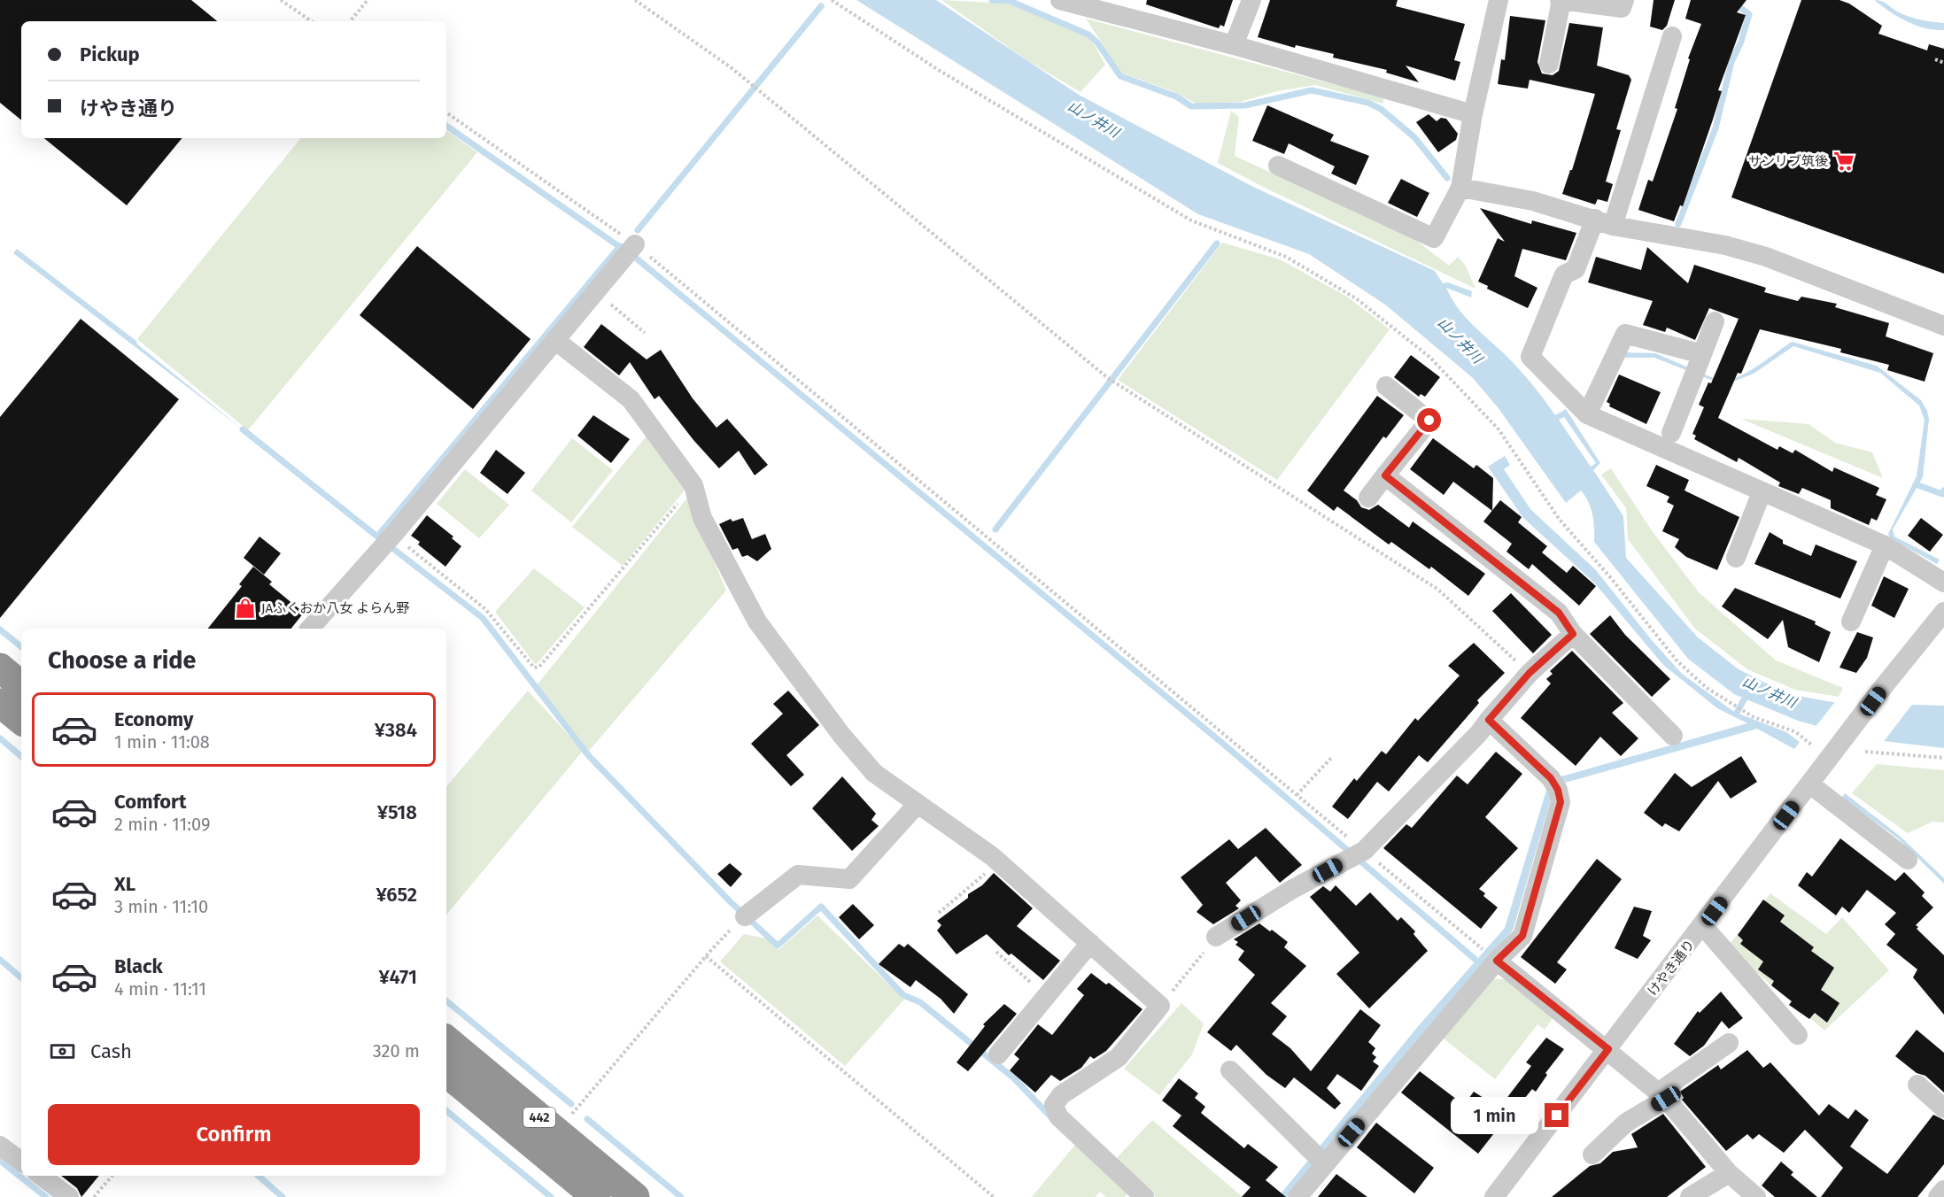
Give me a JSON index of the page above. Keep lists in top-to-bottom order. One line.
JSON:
{"streets":{"highway":["442"],"street":["けやき通り"]},"water":["山ノ井川"],"places":{"supermarket":["サンリブ筑後"],"shop":["JAふくおか八女 よらん野"]},"page":{"banner":["Pickup","けやき通り"],"heading":"Choose a ride","list":[{"name":"Economy","note":"1 min · 11:08","value":"¥384"},{"name":"Comfort","note":"2 min · 11:09","value":"¥518"},{"name":"XL","note":"3 min · 11:10","value":"¥652"},{"name":"Black","note":"4 min · 11:11","value":"¥471"}],"pay":["Cash","320 m"],"buttons":"Confirm","bubble":"1 min"}}
